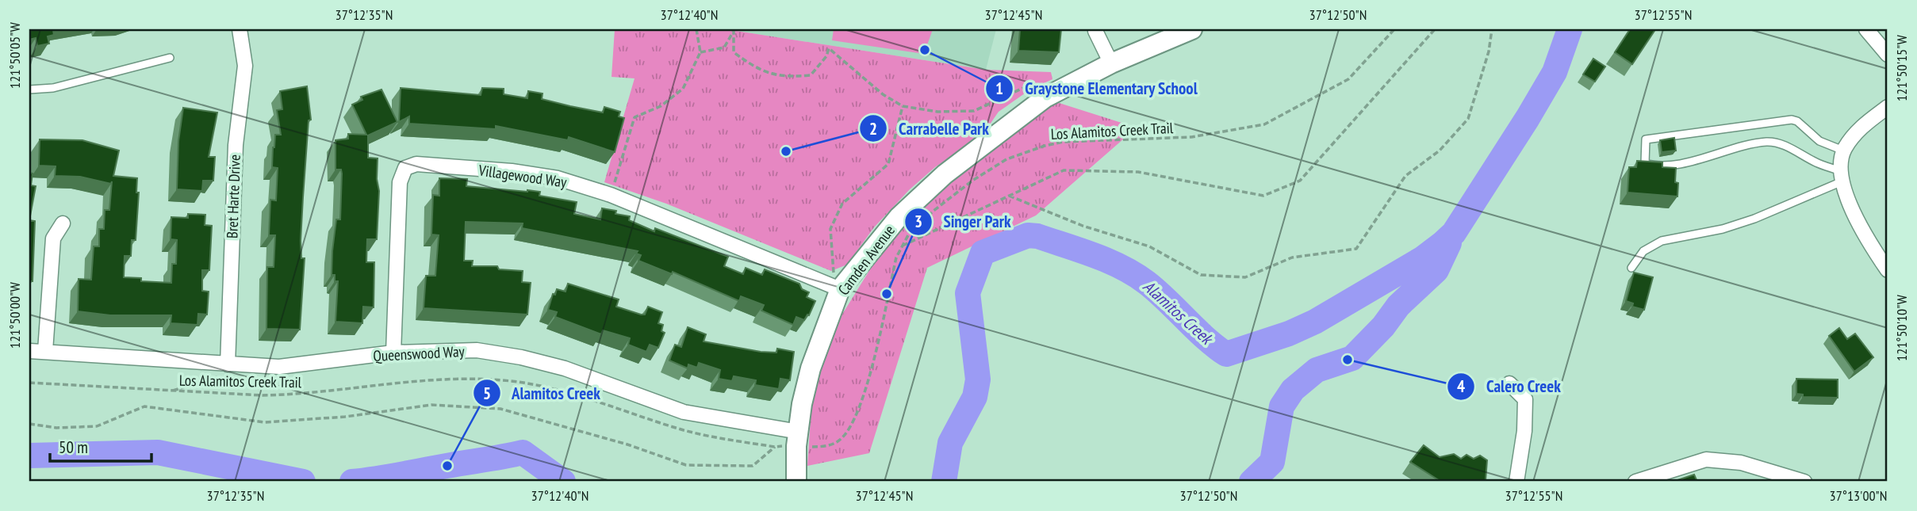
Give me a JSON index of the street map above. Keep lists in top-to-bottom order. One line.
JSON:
{"streets":{"street":["Villagewood Way","Bret Harte Drive","Camden Avenue","Queenswood Way"],"path":["Los Alamitos Creek Trail"]},"crossings":[["Los Alamitos Creek Trail","Camden Avenue"],["Los Alamitos Creek Trail","Queenswood Way"],["Villagewood Way","Camden Avenue"],["Villagewood Way","Queenswood Way"],["Bret Harte Drive","Queenswood Way"],["Camden Avenue","Queenswood Way"]],"water":["Alamitos Creek"],"places":["Graystone Elementary School","Carrabelle Park","Singer Park","Calero Creek","Alamitos Creek"],"scale_bar":"50 m","coordinates":["37°12'35\"N","37°12'40\"N","37°12'45\"N","37°12'50\"N","37°12'55\"N","121°50'05\"W","121°50'15\"W","121°50'00\"W","121°50'10\"W","37°13'00\"N"]}
